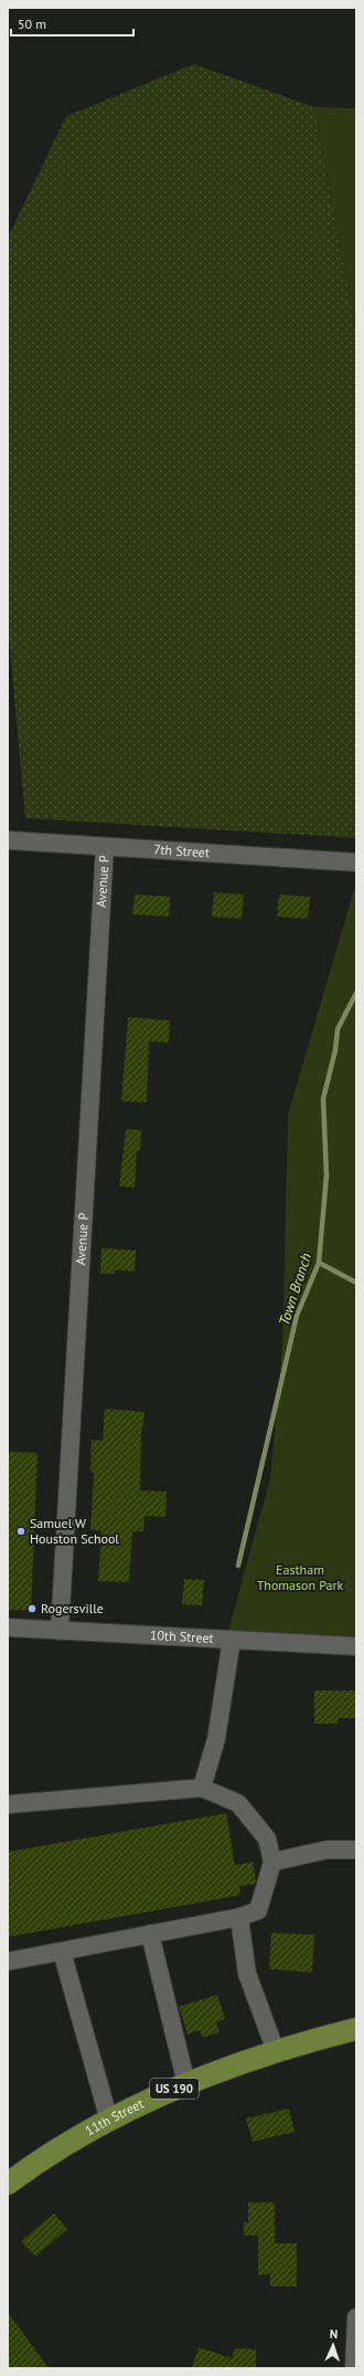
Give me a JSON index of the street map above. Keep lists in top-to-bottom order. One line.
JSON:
{"streets":{"main road":["US 190","11th Street"],"street":["7th Street","Avenue P","10th Street"]},"crossings":[["7th Street","Avenue P"],["Avenue P","10th Street"]],"water":["Town Branch"],"parks":["Eastham Thomason Park"],"places":["Samuel W Houston School","Rogersville"],"scale_bar":"50 m","north":"top"}
